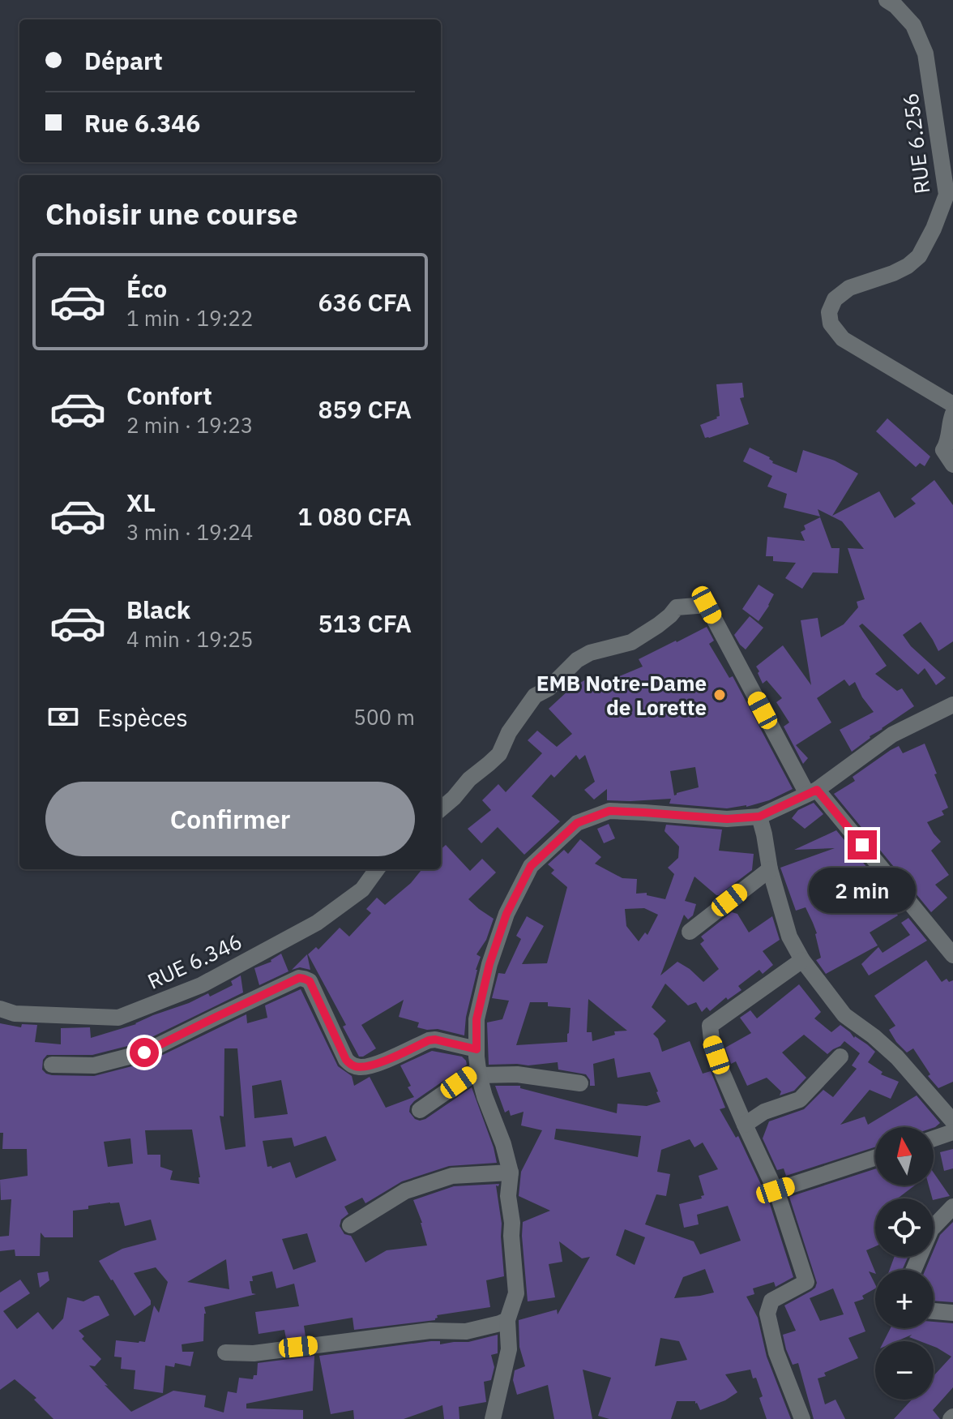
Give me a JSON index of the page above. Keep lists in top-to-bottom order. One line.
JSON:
{"streets":{"street":["RUE 6.256","RUE 6.346"]},"places":["EMB Notre-Dame de Lorette"],"north":"top","page":{"banner":["Départ","Rue 6.346"],"heading":"Choisir une course","list":[{"name":"Éco","note":"1 min · 19:22","value":"636 CFA"},{"name":"Confort","note":"2 min · 19:23","value":"859 CFA"},{"name":"XL","note":"3 min · 19:24","value":"1 080 CFA"},{"name":"Black","note":"4 min · 19:25","value":"513 CFA"}],"pay":["Espèces","500 m"],"buttons":"Confirmer","bubble":"2 min","map_buttons":["+","−"]}}
